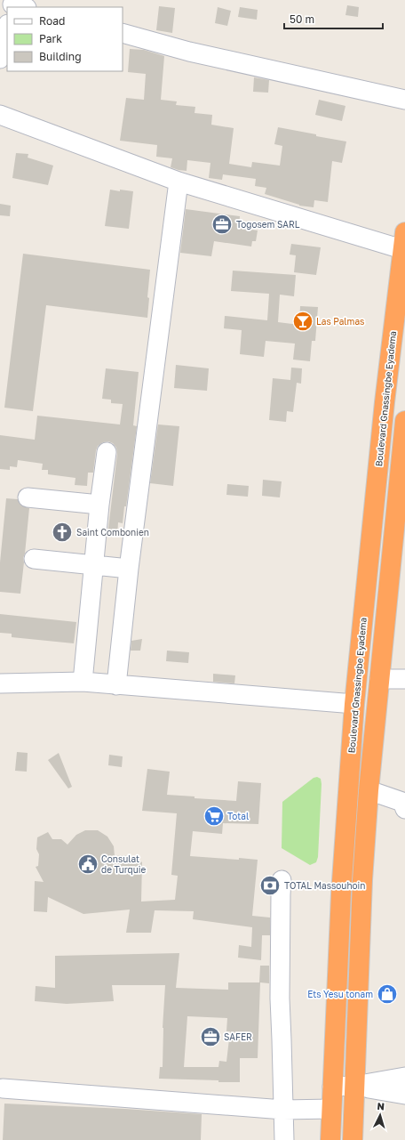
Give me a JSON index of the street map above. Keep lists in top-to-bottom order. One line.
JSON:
{"streets":{"highway":["Boulevard Gnassingbe Eyadema"]},"places":{"office":["Togosem SARL","SAFER"],"bar":["Las Palmas"],"church":["Saint Combonien"],"supermarket":["Total"],"public building":["Consulat de Turquie"],"bank":["TOTAL Massouhoin"],"shop":["Ets Yesu tonam"]},"legend":["Road","Park","Building"],"scale_bar":"50 m","north":"top"}
